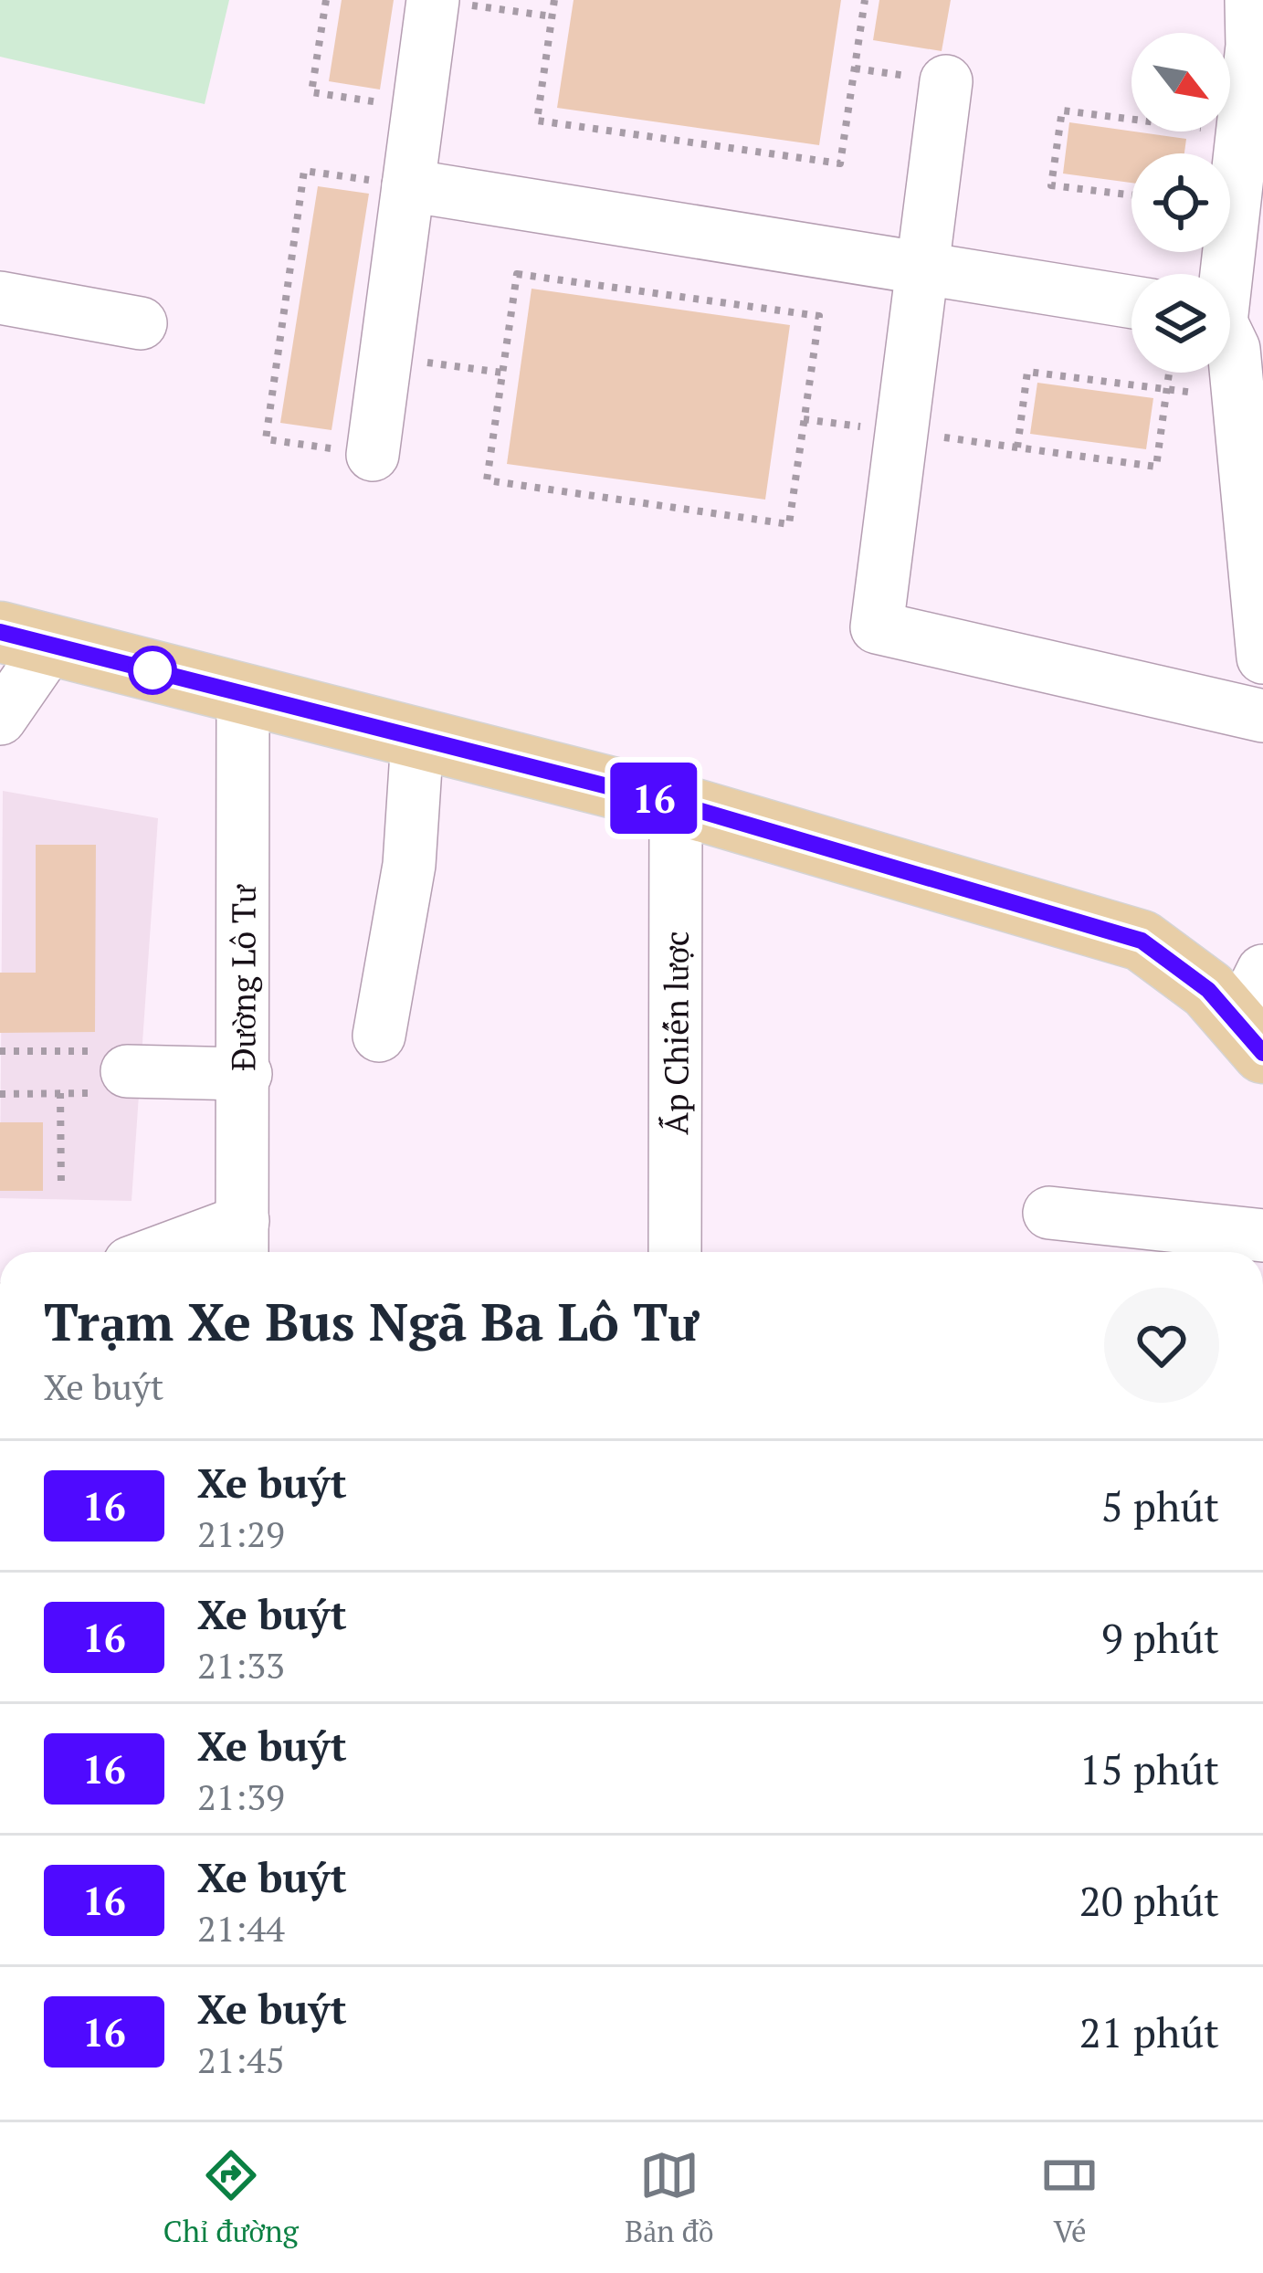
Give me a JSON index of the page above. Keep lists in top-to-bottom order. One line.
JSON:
{"streets":{"street":["Đường Lô Tư","Ấp Chiến lược"]},"lines":["bus line 16"],"north":"bottom right","page":{"on_map":"16","heading":["Trạm Xe Bus Ngã Ba Lô Tư","Xe buýt"],"list":[{"mark":"16","name":"Xe buýt","note":"21:29","value":"5 phút"},{"mark":"16","name":"Xe buýt","note":"21:33","value":"9 phút"},{"mark":"16","name":"Xe buýt","note":"21:39","value":"15 phút"},{"mark":"16","name":"Xe buýt","note":"21:44","value":"20 phút"},{"mark":"16","name":"Xe buýt","note":"21:45","value":"21 phút"}],"tabs":["Chỉ đường","Bản đồ","Vé"]}}
